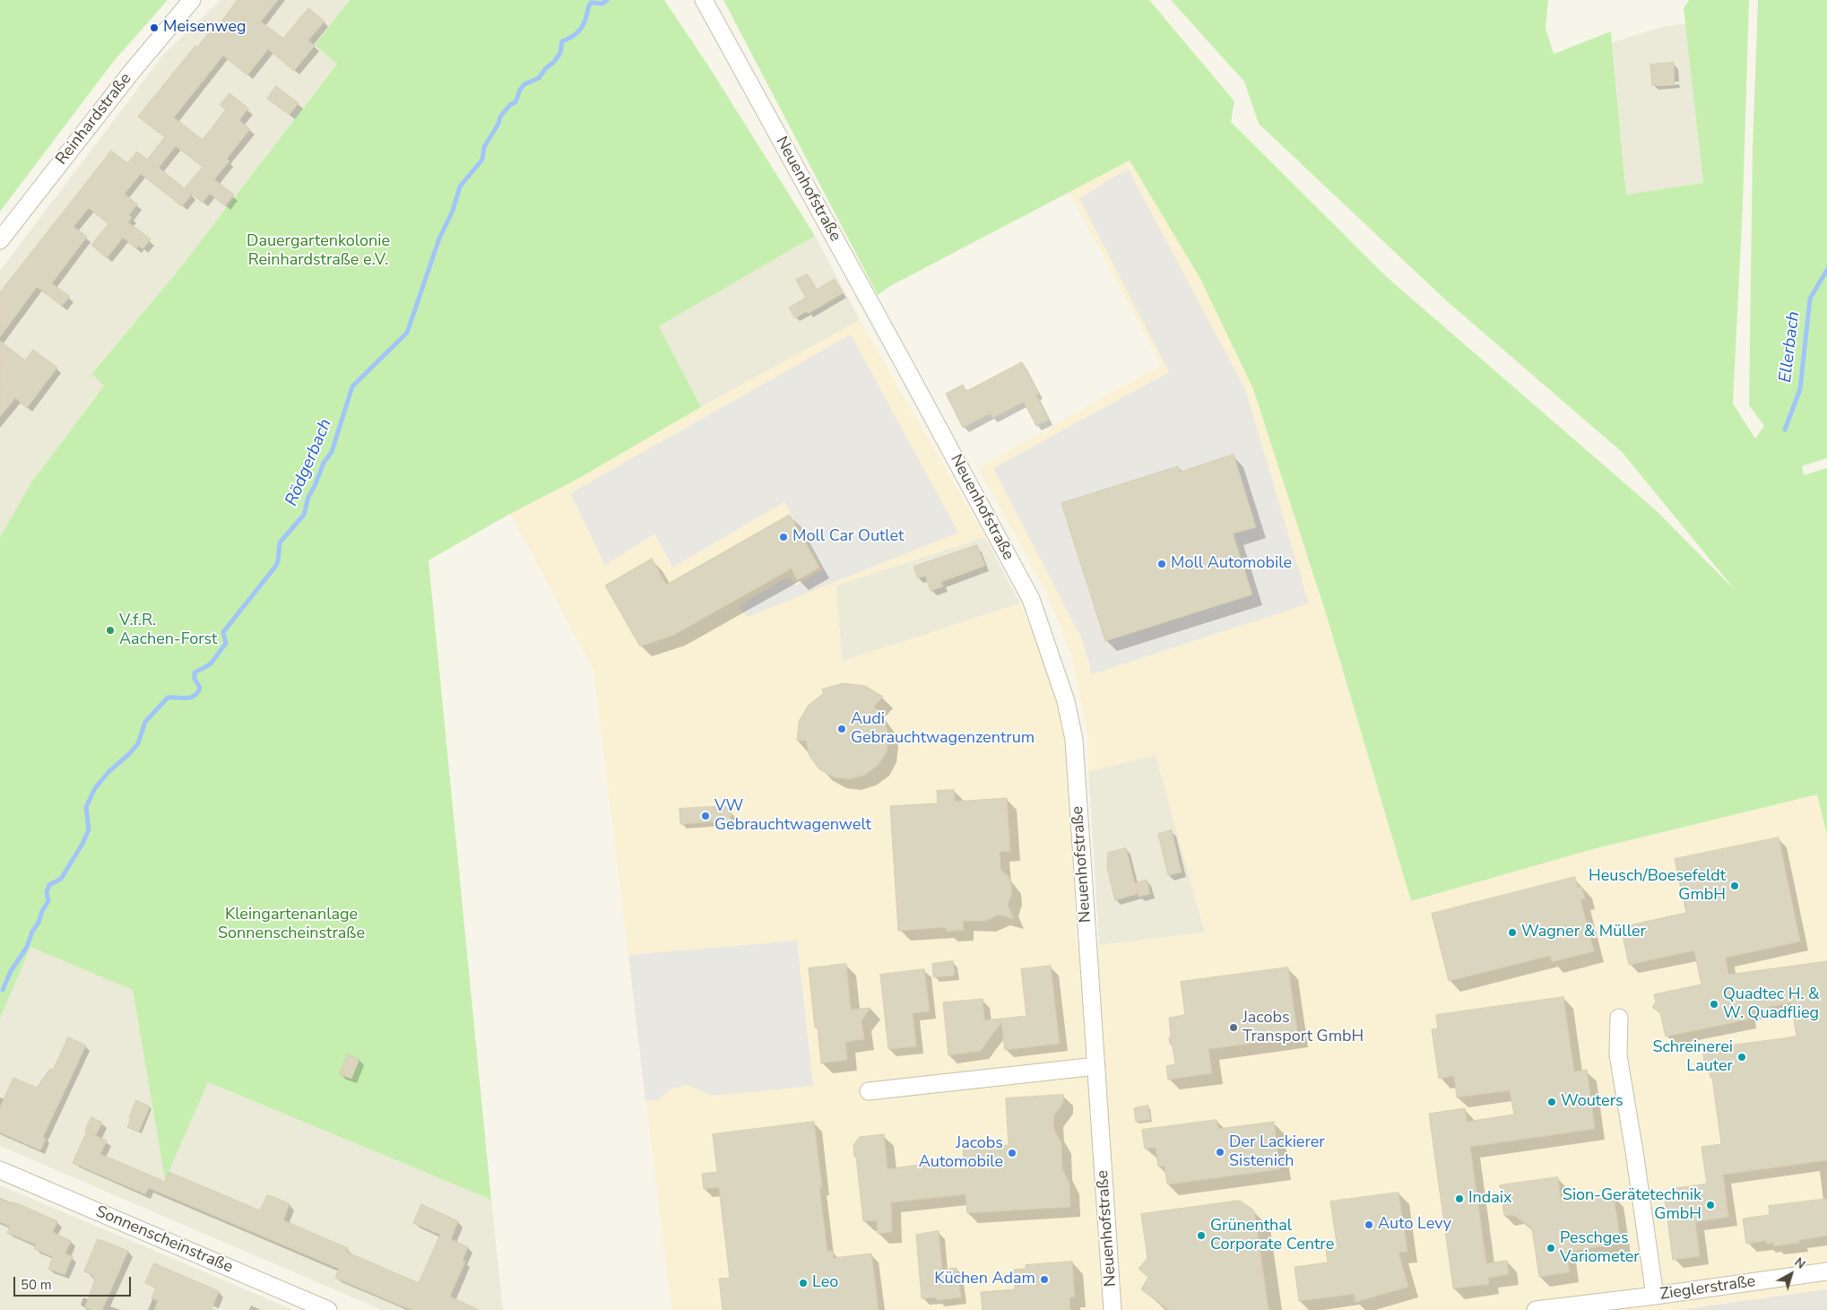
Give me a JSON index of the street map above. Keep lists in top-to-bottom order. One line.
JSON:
{"streets":{"street":["Reinhardstraße","Neuenhofstraße","Sonnenscheinstraße","Zieglerstraße"]},"water":["Ellerbach","Rödgerbach"],"parks":["Dauergartenkolonie Reinhardstraße e.V.","Kleingartenanlage Sonnenscheinstraße"],"places":["Meisenweg","Moll Car Outlet","Moll Automobile","V.f.R. Aachen-Forst","Audi Gebrauchtwagenzentrum","VW Gebrauchtwagenwelt","Heusch/Boesefeldt GmbH","Wagner & Müller","Quadtec H. & W. Quadflieg","Jacobs Transport GmbH","Schreinerei Lauter","Wouters","Der Lackierer Sistenich","Jacobs Automobile","Indaix","Sion-Gerätetechnik GmbH","Auto Levy","Grünenthal Corporate Centre","Peschges Variometer","Küchen Adam","Leo"],"scale_bar":"50 m","north":"top right"}
